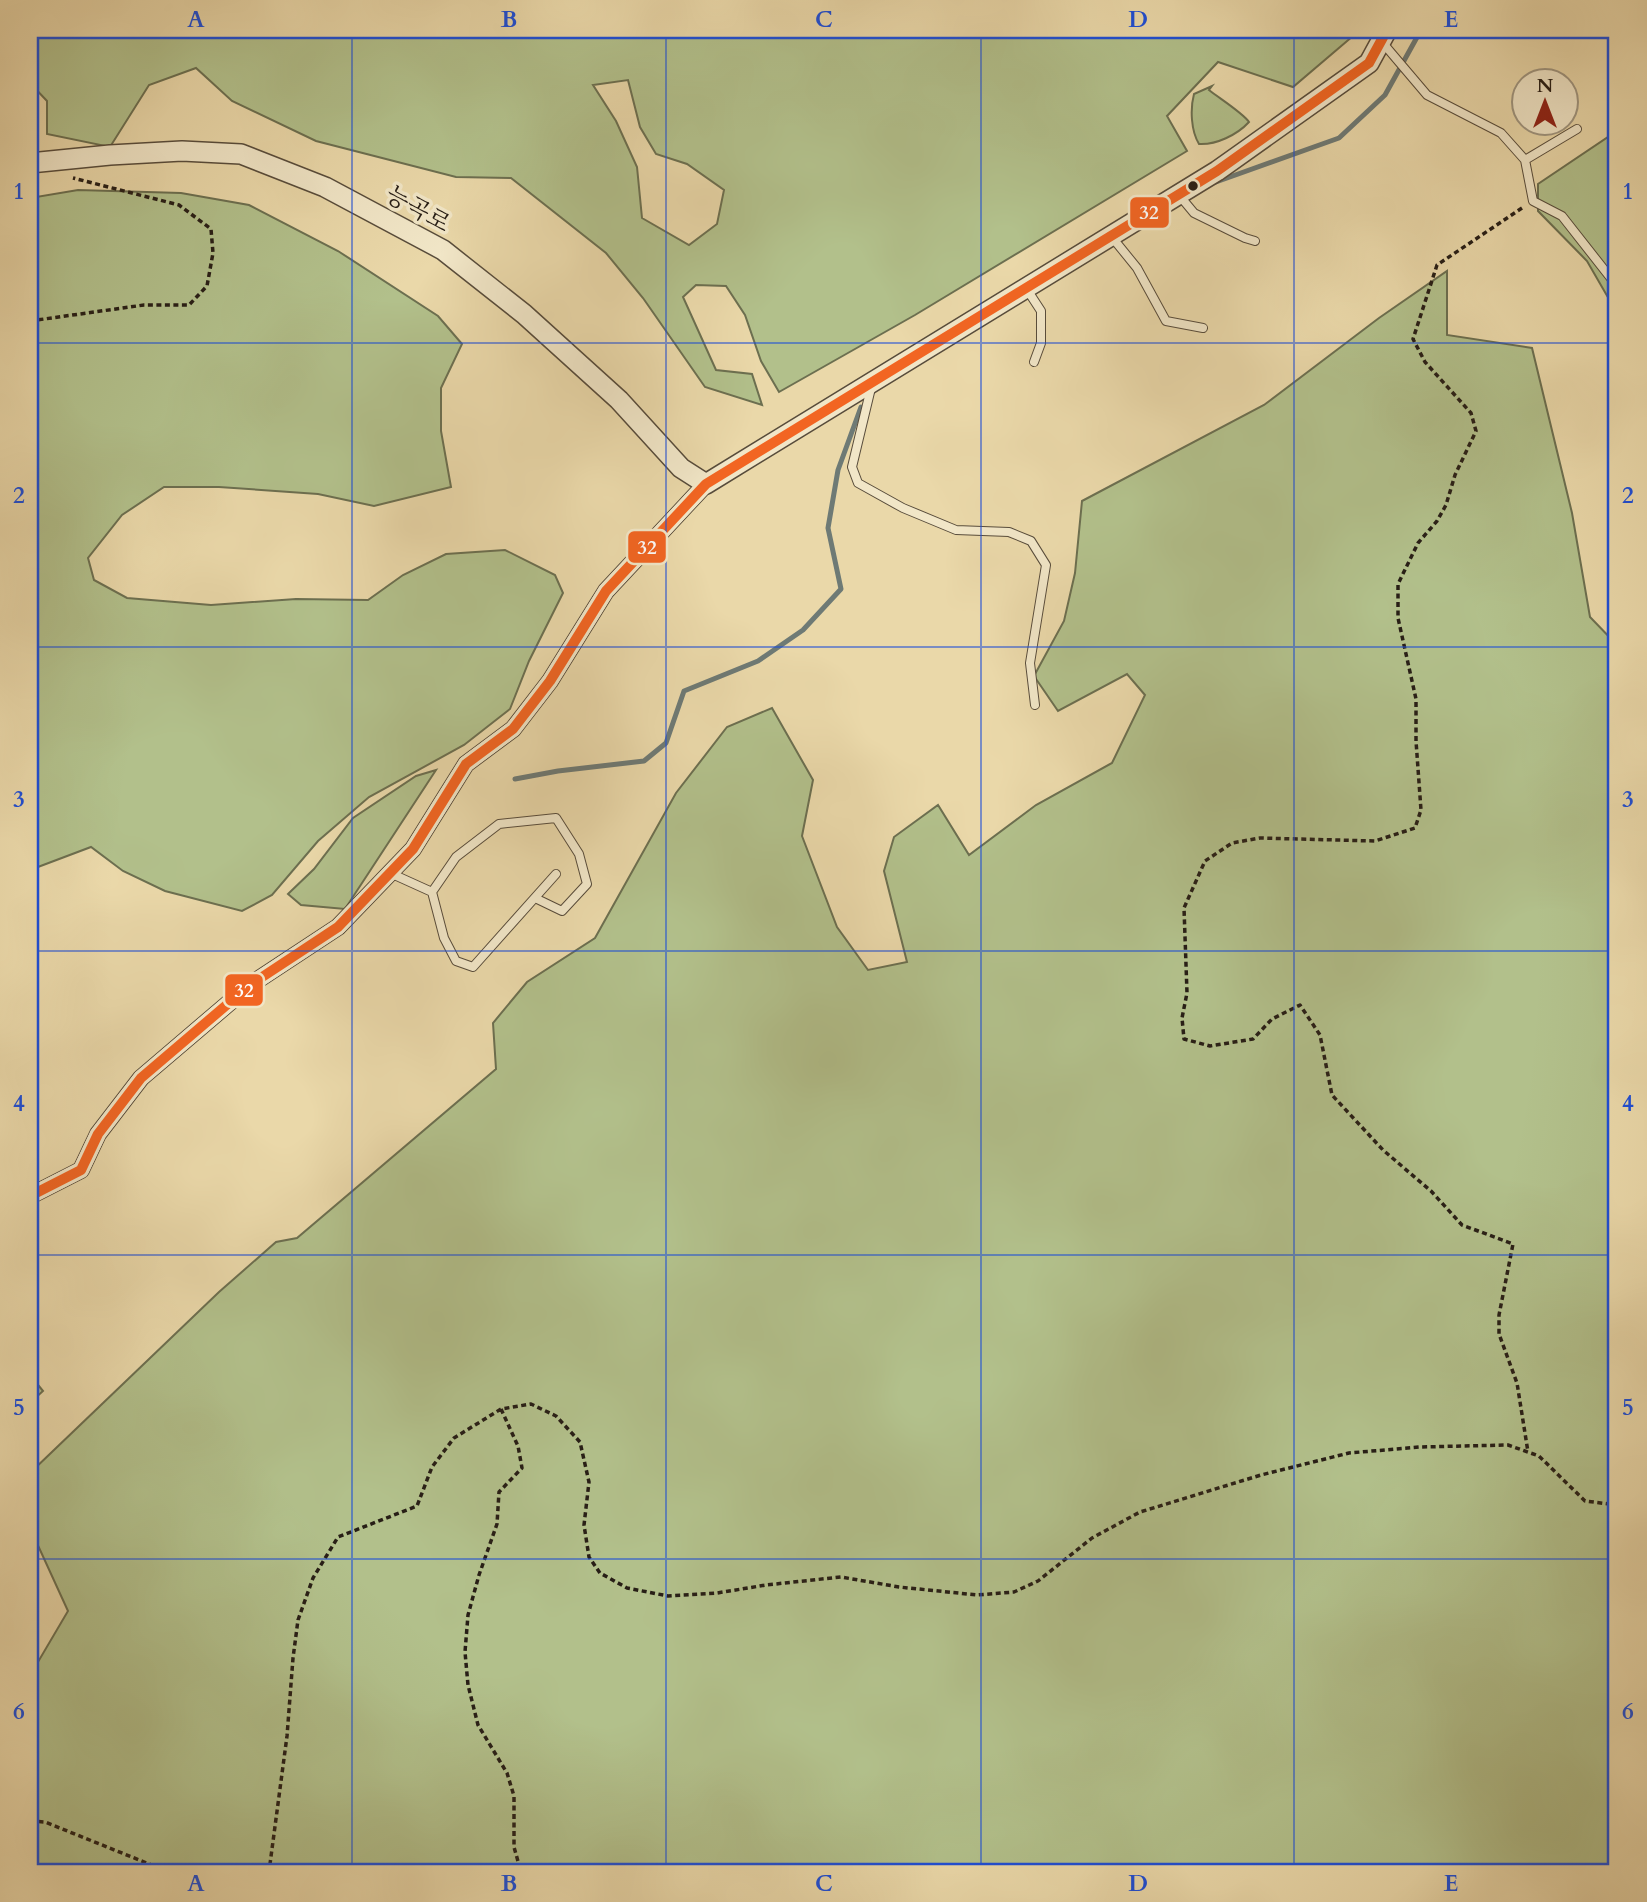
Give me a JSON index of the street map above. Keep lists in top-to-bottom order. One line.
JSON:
{"streets":{"street":["능곡로"]},"lines":["transit line 32"],"north":"top","grid":{"columns":["A","B","C","D","E"],"rows":["1","2","3","4","5","6"]}}
